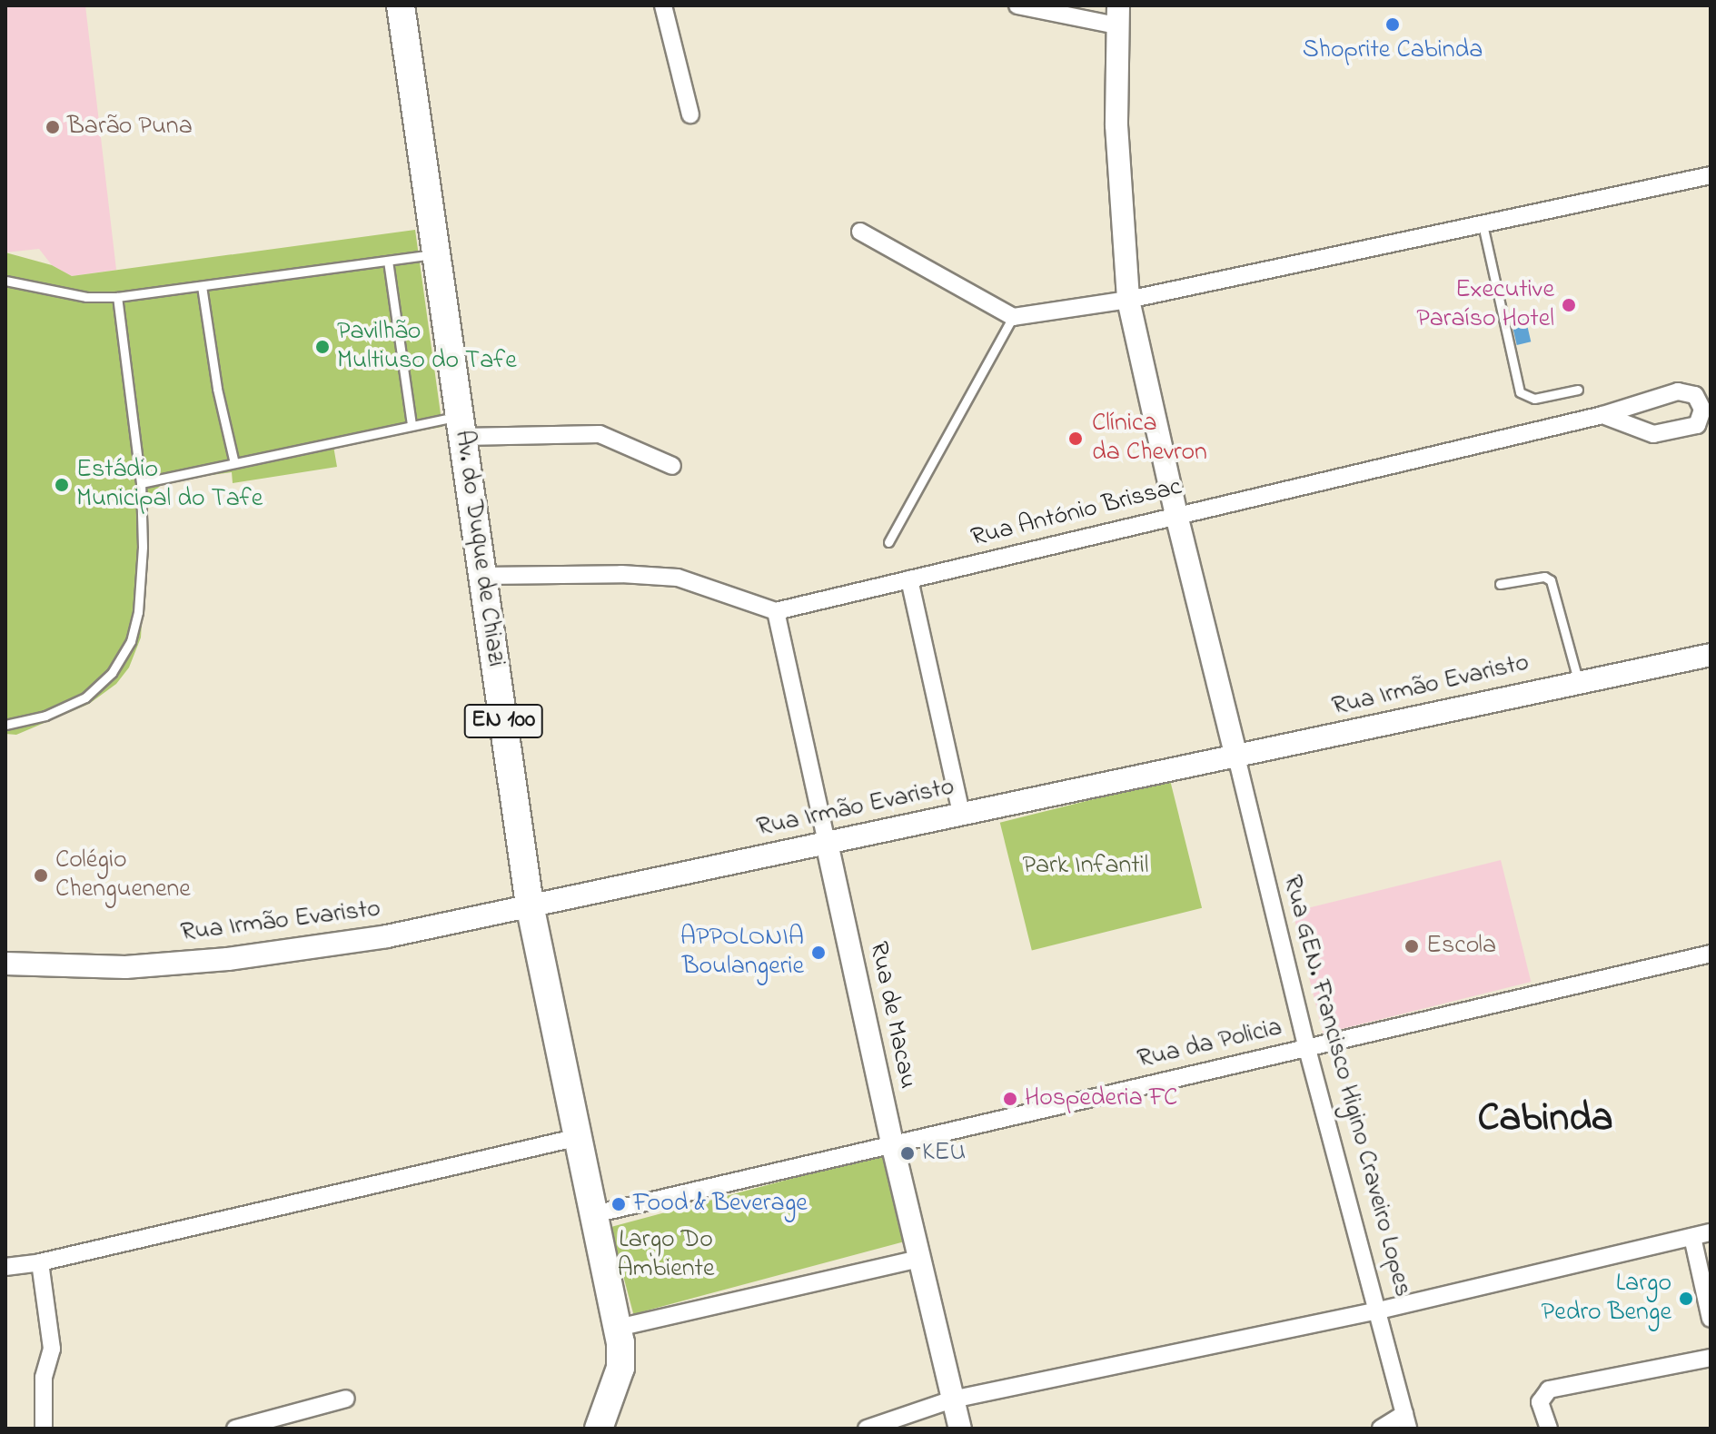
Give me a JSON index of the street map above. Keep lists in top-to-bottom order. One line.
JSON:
{"streets":{"main road":["Av. do Duque de Chiazi","EN 100"],"street":["Rua António Brissac","Rua Irmão Evaristo","Rua de Macau","Rua da Policia","Rua GEN. Francisco Higino Craveiro Lopes"]},"crossings":[["Rua António Brissac","Rua de Macau"],["Av. do Duque de Chiazi","Rua Irmão Evaristo"],["Av. do Duque de Chiazi","Rua da Policia"],["Rua Irmão Evaristo","Rua de Macau"],["Rua Irmão Evaristo","Rua GEN. Francisco Higino Craveiro Lopes"],["Rua de Macau","Rua da Policia"],["Rua da Policia","Rua GEN. Francisco Higino Craveiro Lopes"]],"districts":["Cabinda"],"parks":["Park Infantil","Largo Do Ambiente"],"places":["Shoprite Cabinda","Barão Puna","Executive Paraíso Hotel","Pavilhão Multiuso do Tafe","Clínica da Chevron","Estádio Municipal do Tafe","Colégio Chenguenene","Escola","APPOLONIA Boulangerie","Hospederia FC","KEU","Food & Beverage","Largo Pedro Benge"]}
